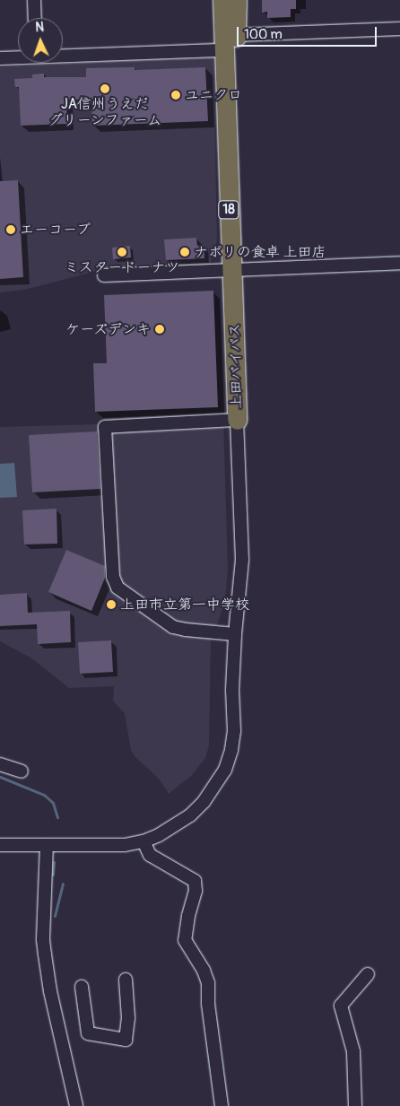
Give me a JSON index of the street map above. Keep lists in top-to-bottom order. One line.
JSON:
{"streets":{"highway":["18","上田バイパス"]},"places":["JA信州うえだ グリーンファーム","ユニクロ","エーコープ","ミスタードーナツ","ナポリの食卓 上田店","ケーズデンキ","上田市立第一中学校"],"scale_bar":"100 m","north":"top"}
